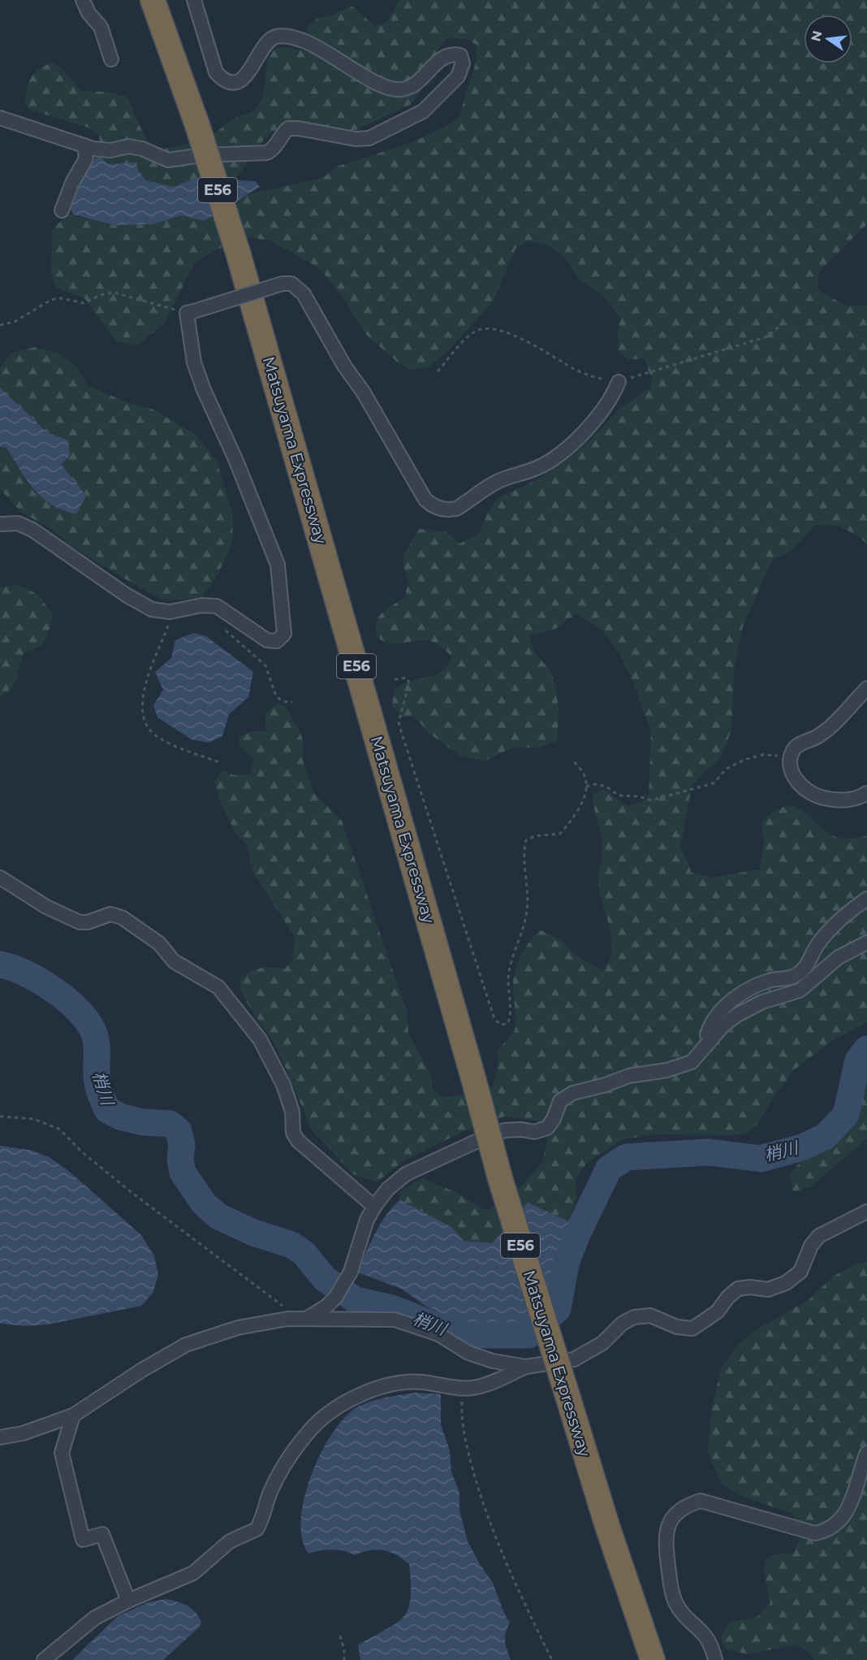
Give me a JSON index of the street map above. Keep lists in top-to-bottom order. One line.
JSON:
{"streets":{"highway":["E56","Matsuyama Expressway"]},"water":["梢川"],"north":"left"}
